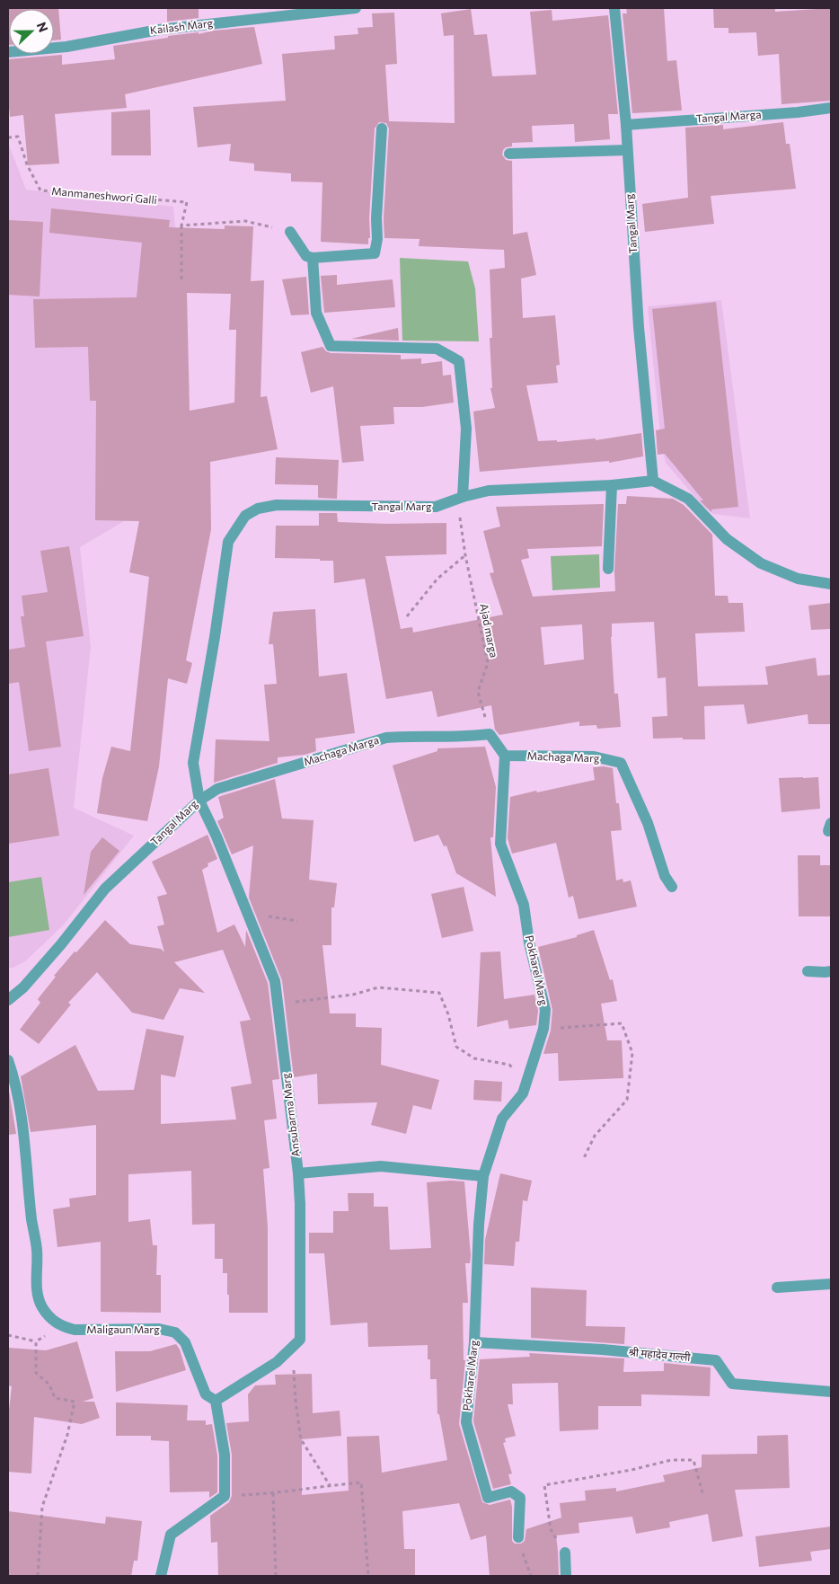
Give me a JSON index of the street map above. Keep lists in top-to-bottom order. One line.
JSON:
{"streets":{"street":["Kailash Marg","Tangal Marga","Tangal Marg","Machaga Marga","Machaga Marg","Pokharel Marg","Ansubarma Marg","Maligaun Marg","श्री महादेव गल्ली"],"path":["Manmaneshwori Galli","Ajad marga"]},"crossings":[["Tangal Marga","Tangal Marg"],["Tangal Marg","Ajad marga"],["Tangal Marg","Machaga Marga"],["Tangal Marg","Ansubarma Marg"],["Ajad marga","Machaga Marga"],["Machaga Marga","Ansubarma Marg"],["Machaga Marg","Pokharel Marg"],["Pokharel Marg","श्री महादेव गल्ली"]],"north":"right"}
